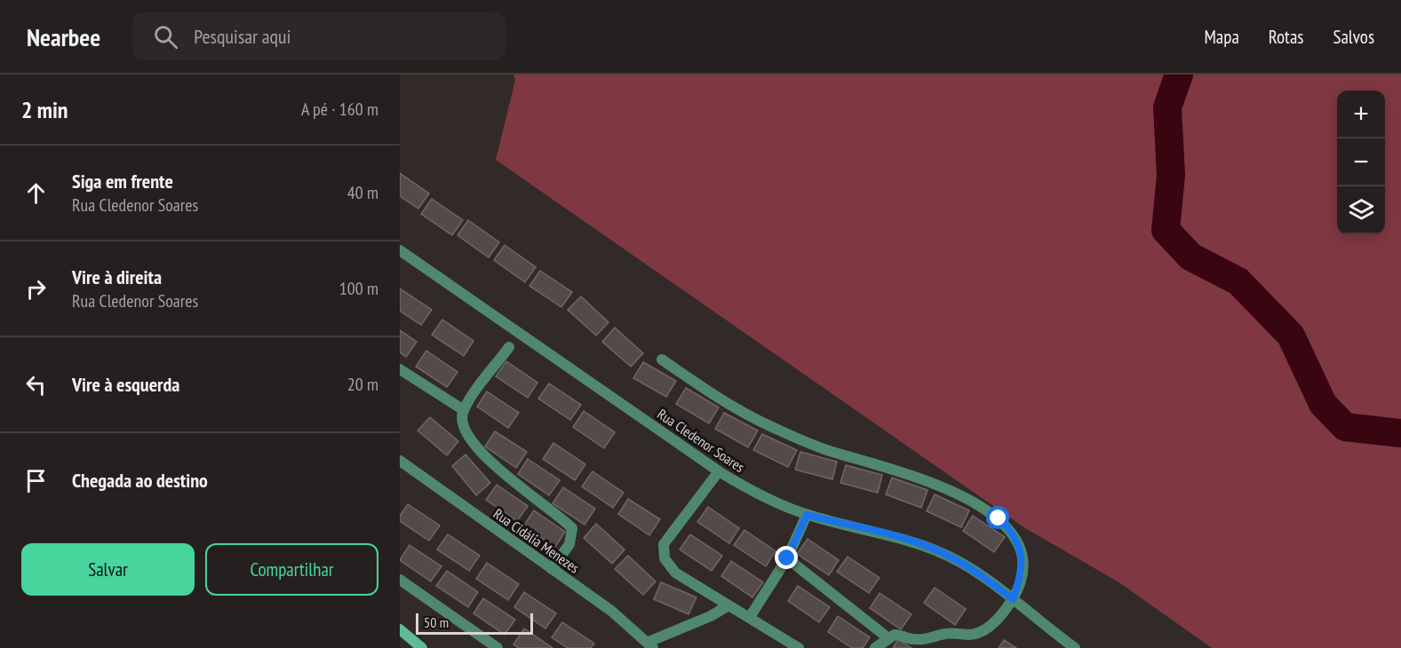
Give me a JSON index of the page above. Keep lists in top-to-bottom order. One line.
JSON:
{"streets":{"street":["Rua Cledenor Soares","Rua Cidália Menezes"]},"scale_bar":"50 m","page":{"header":"Nearbee","search":"Pesquisar aqui","nav":["Mapa","Rotas","Salvos"],"heading":["2 min","A pé · 160 m"],"map_buttons":["+","−"],"list":[["Siga em frente","Rua Cledenor Soares","40 m"],["Vire à direita","Rua Cledenor Soares","100 m"],["Vire à esquerda","20 m"],"Chegada ao destino"],"buttons":["Salvar","Compartilhar"],"scale":"50 m"}}
